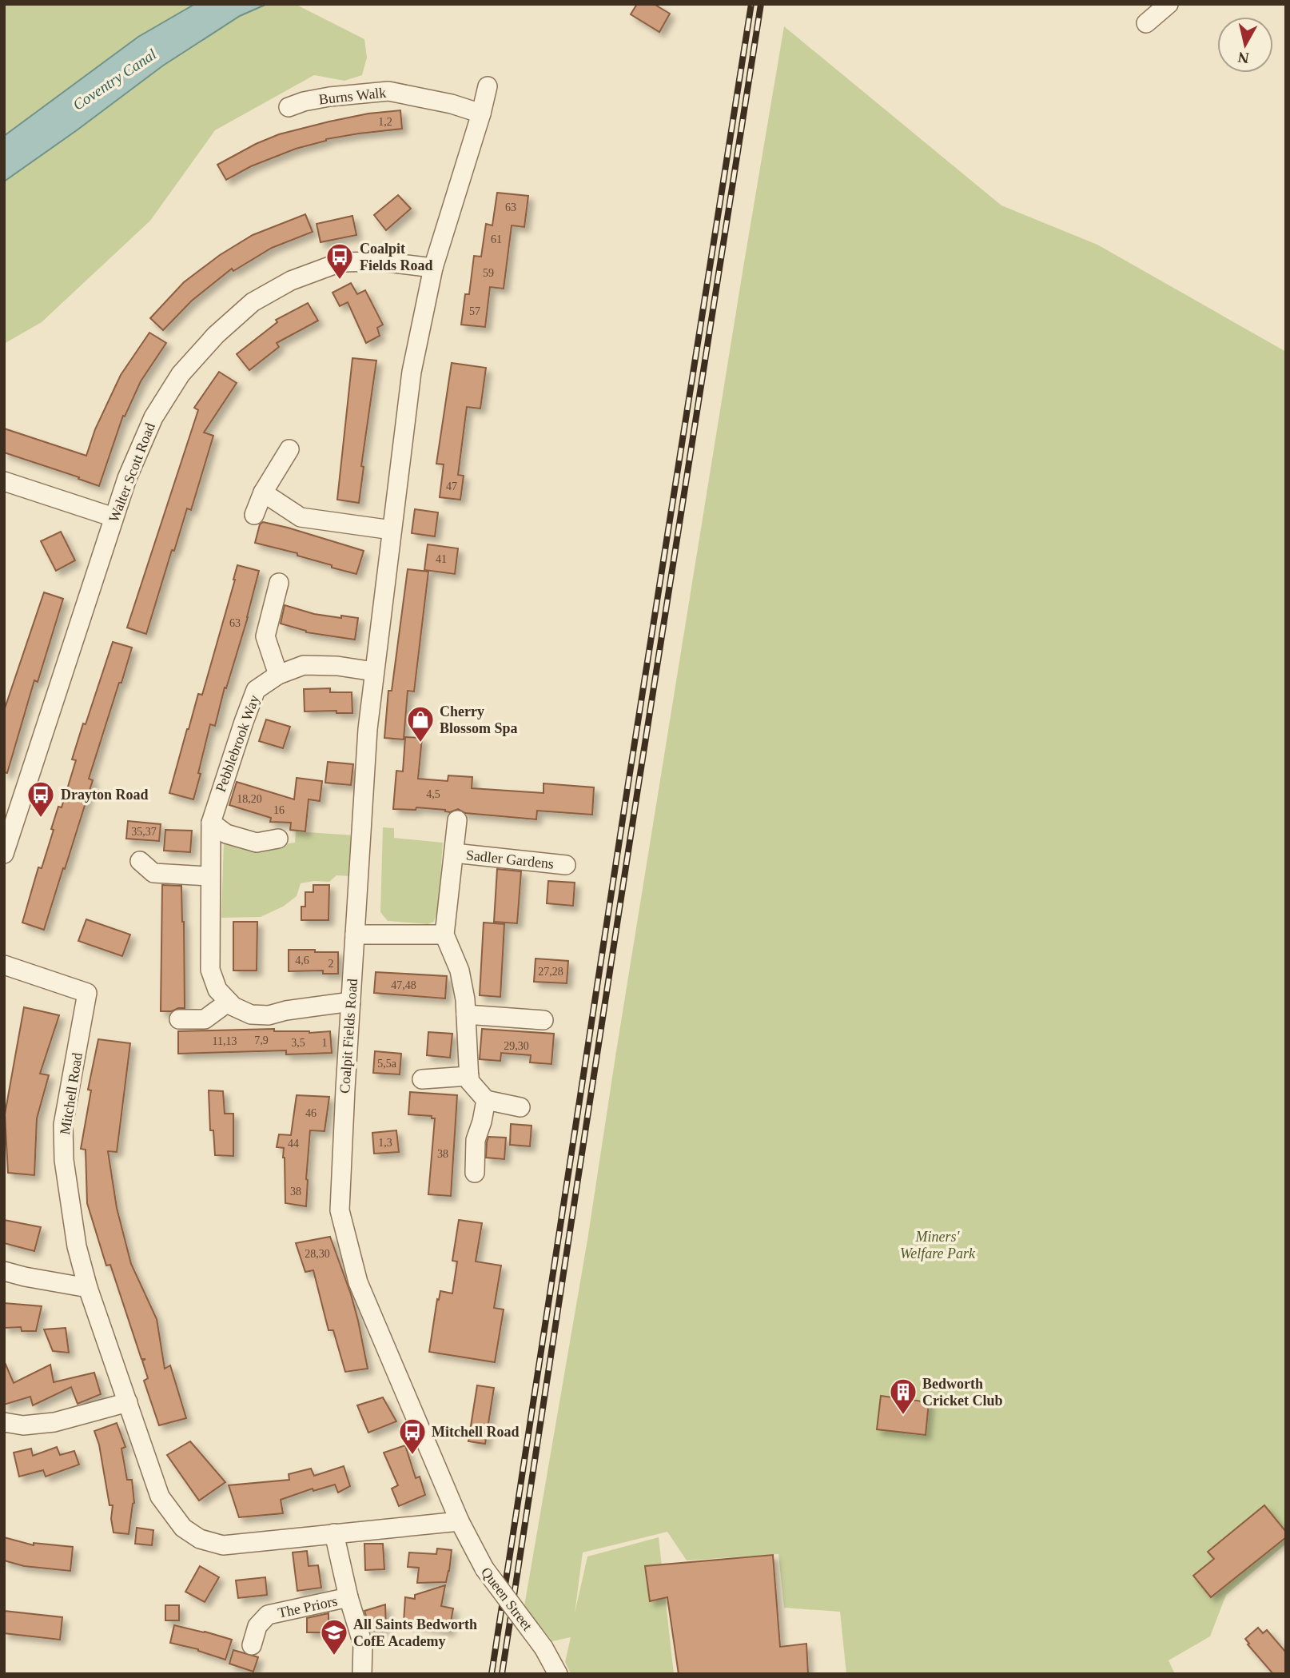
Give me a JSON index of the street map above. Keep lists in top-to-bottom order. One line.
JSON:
{"streets":{"street":["Burns Walk","Walter Scott Road","Pebblebrook Way","Sadler Gardens","Coalpit Fields Road","Mitchell Road","Queen Street","The Priors"]},"crossings":[["Burns Walk","Coalpit Fields Road"],["Walter Scott Road","Coalpit Fields Road"],["Pebblebrook Way","Coalpit Fields Road"],["Coalpit Fields Road","Mitchell Road"],["Coalpit Fields Road","Queen Street"],["Mitchell Road","Queen Street"],["Mitchell Road","The Priors"]],"water":["Coventry Canal"],"parks":["Miners' Welfare Park"],"places":{"bus stop":["Coalpit Fields Road","Drayton Road","Mitchell Road"],"shop":["Cherry Blossom Spa"],"building":["Bedworth Cricket Club"],"school or university":["All Saints Bedworth CofE Academy"]},"house_numbers":["1,2","63","61","59","57","47","41","63","4,5","18,20","16","35,37","4,6","2","27,28","47,48","7,9","11,13","3,5","1","29,30","5,5a","46","1,3","44","38","38","28,30"],"north":"bottom"}
